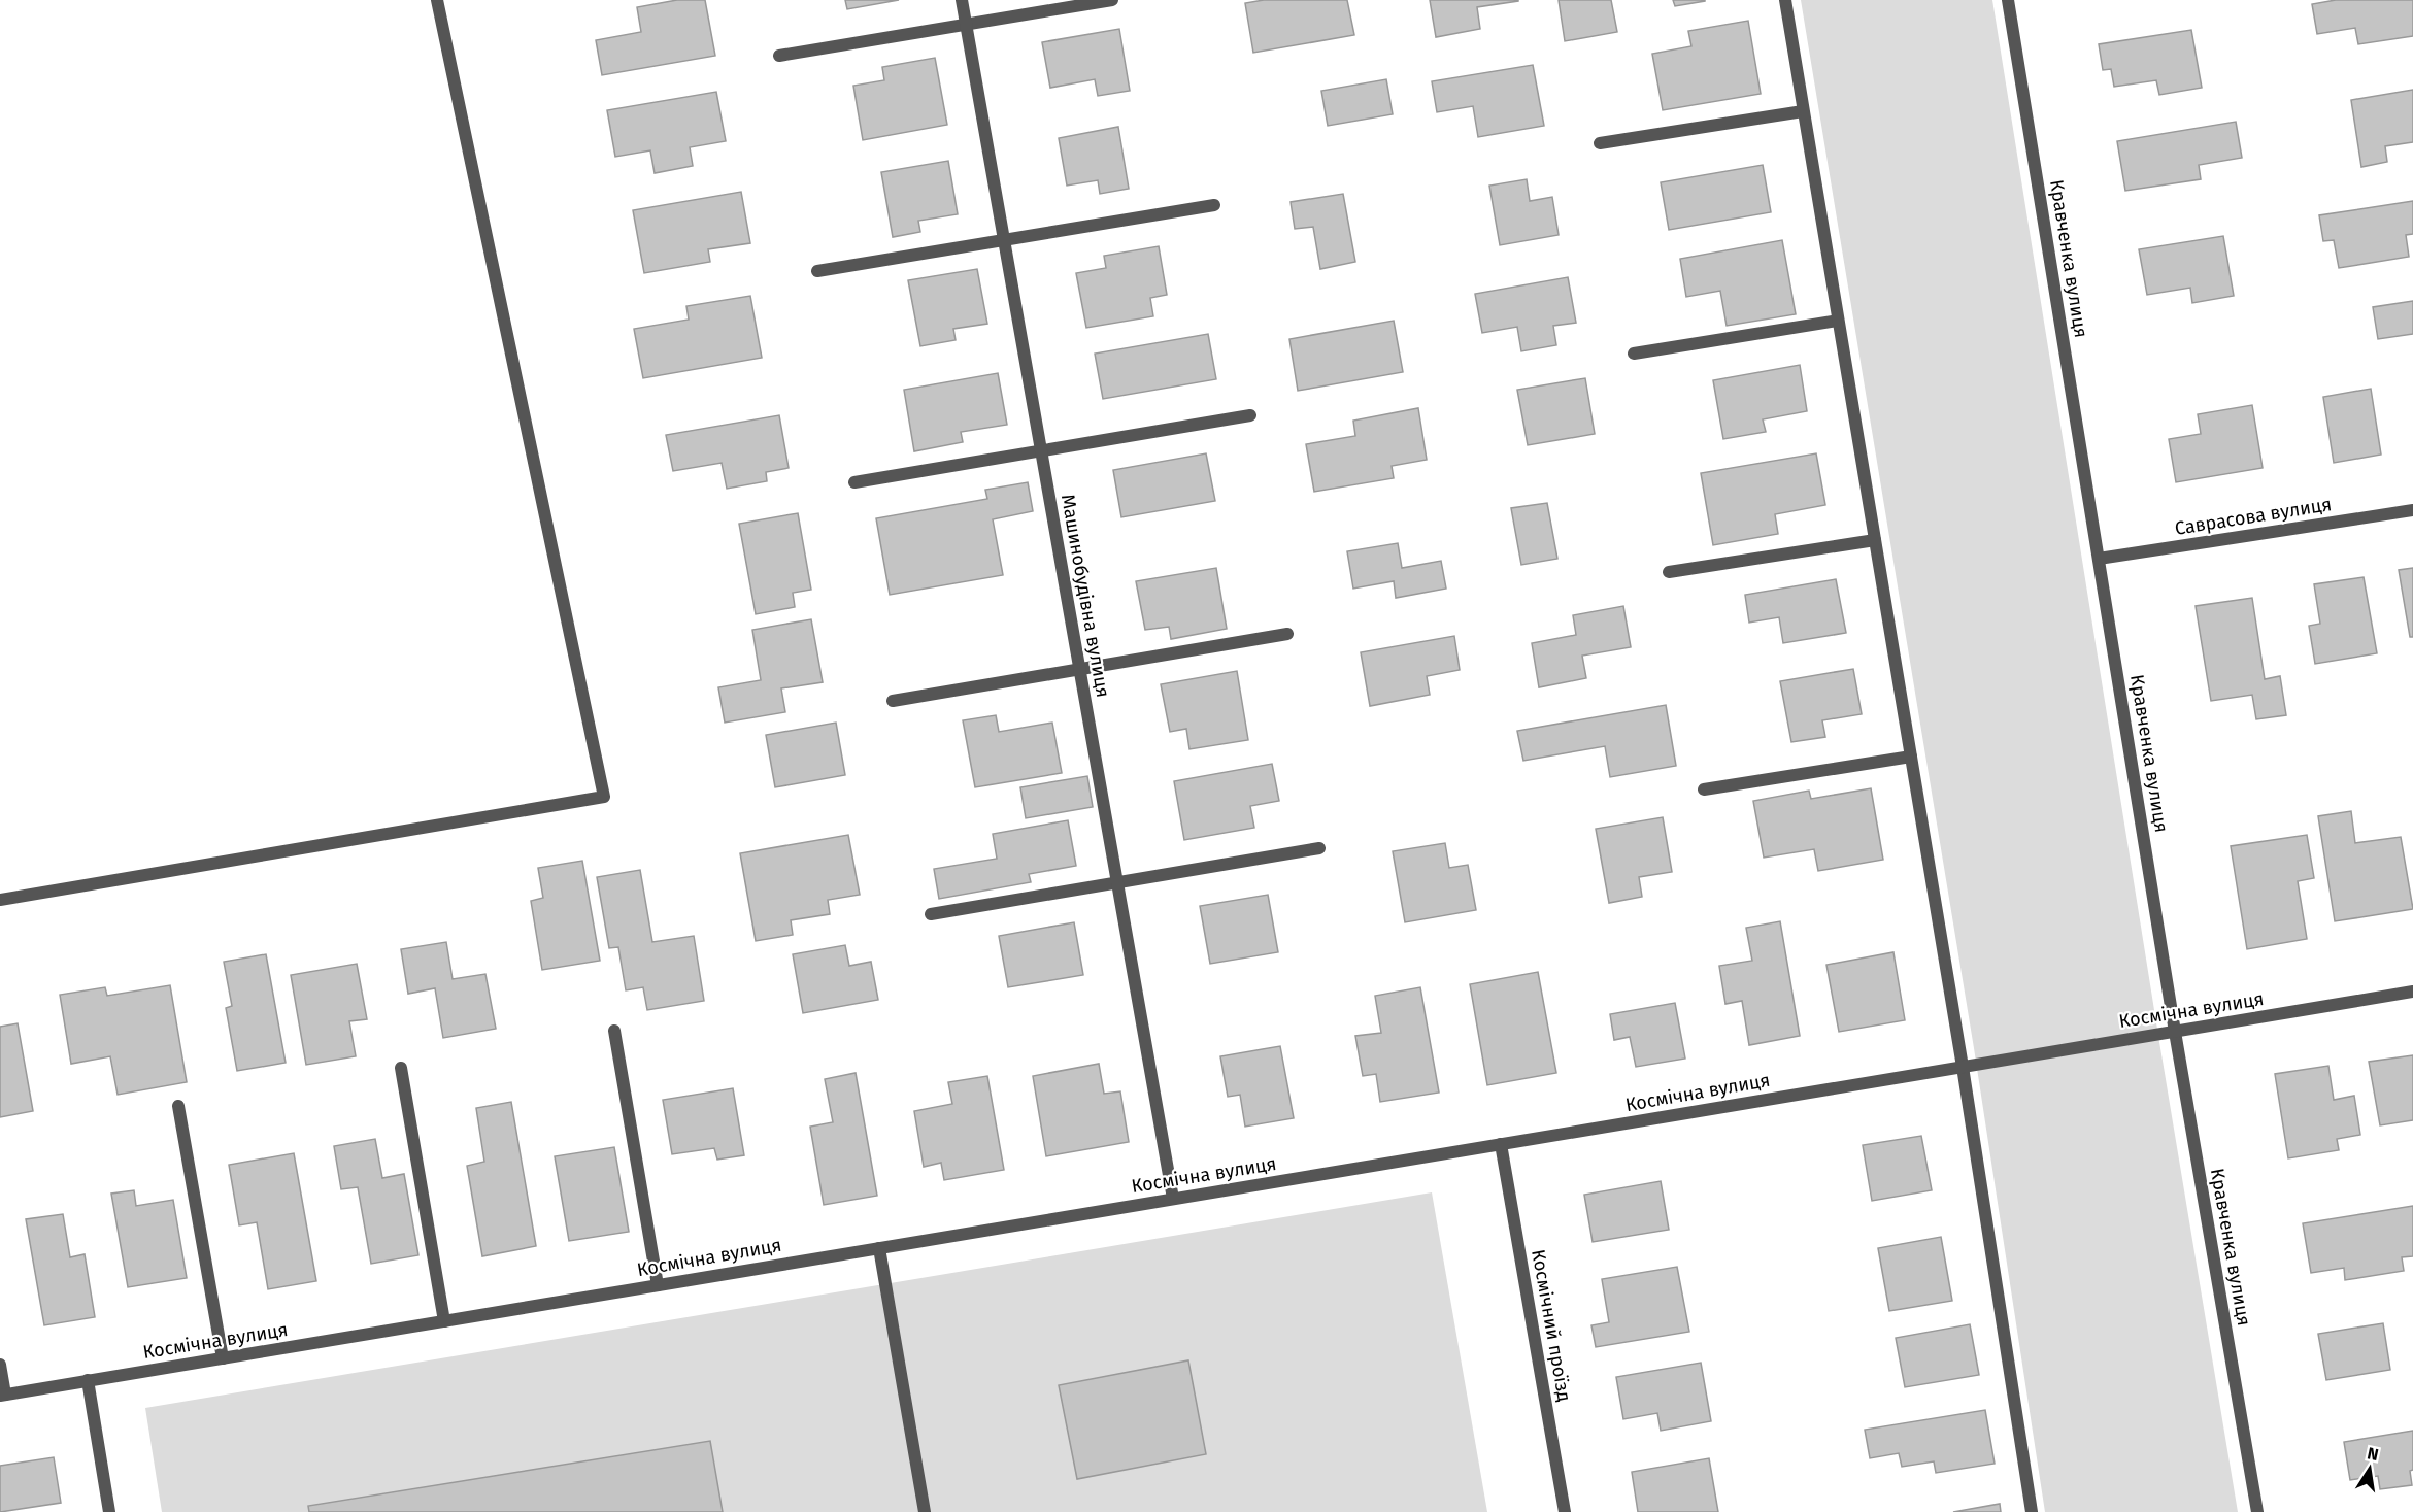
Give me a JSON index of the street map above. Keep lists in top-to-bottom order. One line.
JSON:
{"streets":{"street":["Кравченка вулиця","Саврасова вулиця","Машинобудівна вулиця","Космічна вулиця","Космічний проїзд"]},"crossings":[["Кравченка вулиця","Саврасова вулиця"],["Кравченка вулиця","Космічна вулиця"],["Машинобудівна вулиця","Космічна вулиця"],["Космічна вулиця","Космічний проїзд"]],"north":"top"}
